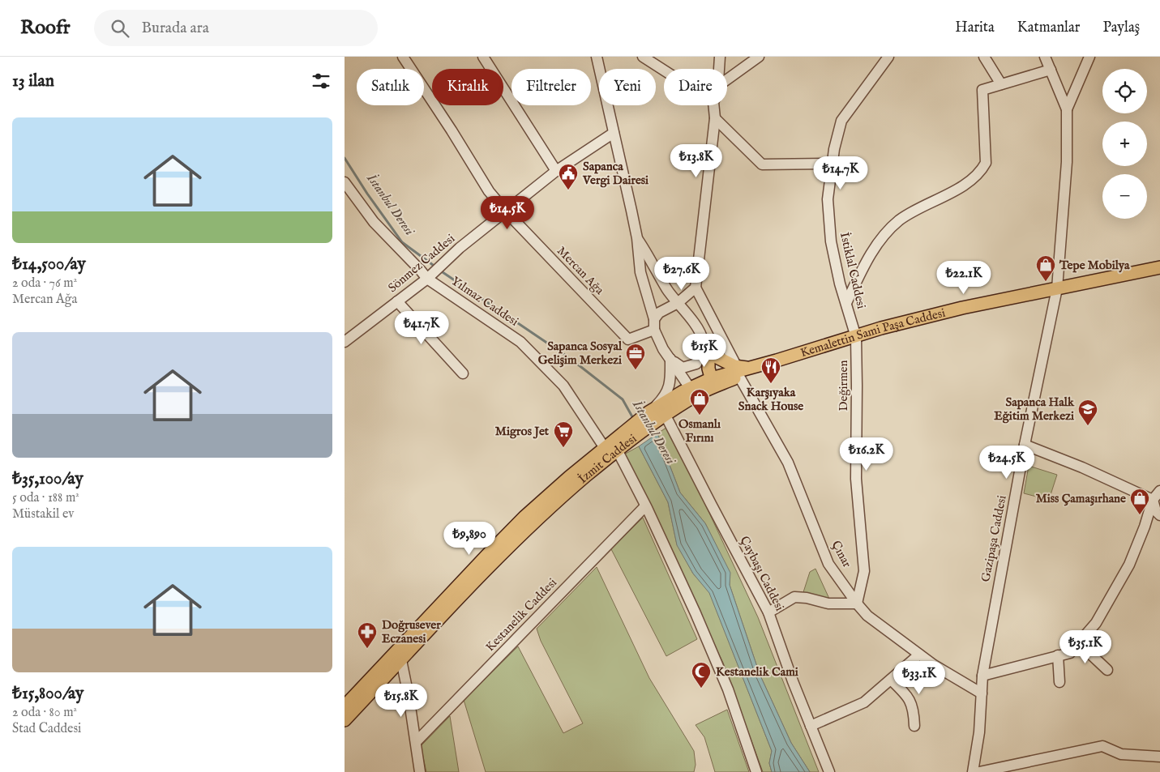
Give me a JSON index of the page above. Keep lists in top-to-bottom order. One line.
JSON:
{"streets":{"main road":["Kemalettin Sami Paşa Caddesi","İzmit Caddesi"],"street":["Sönmez Caddesi","Mercan Ağa","İstiklal Caddesi","Yılmaz Caddesi","Değirmen","Gazipaşa Caddesi","Çınar","Çaybaşı Caddesi","Kestanelik Caddesi"]},"crossings":[["Sönmez Caddesi","Mercan Ağa"],["Sönmez Caddesi","Yılmaz Caddesi"],["İstiklal Caddesi","Kemalettin Sami Paşa Caddesi"],["İstiklal Caddesi","Değirmen"],["Yılmaz Caddesi","İzmit Caddesi"],["Kemalettin Sami Paşa Caddesi","Değirmen"],["Kemalettin Sami Paşa Caddesi","İzmit Caddesi"],["Kemalettin Sami Paşa Caddesi","Gazipaşa Caddesi"],["Değirmen","Çınar"],["İzmit Caddesi","Çınar"],["İzmit Caddesi","Çaybaşı Caddesi"],["Gazipaşa Caddesi","Çınar"]],"water":["İstanbul Deresi"],"places":{"public building":["Sapanca Vergi Dairesi"],"shop":["Tepe Mobilya","Osmanlı Fırını","Miss Çamaşırhane"],"office":["Sapanca Sosyal Gelişim Merkezi"],"restaurant":["Karşıyaka Snack House"],"school or university":["Sapanca Halk Eğitim Merkezi"],"supermarket":["Migros Jet"],"pharmacy":["Doğrusever Eczanesi"],"mosque":["Kestanelik Cami"]},"page":{"header":"Roofr","search":"Burada ara","nav":["Harita","Katmanlar","Paylaş"],"heading":"13 ilan","map_buttons":["+","−"],"chip":["Satılık","Kiralık","Filtreler","Yeni","Daire"],"list":[{"name":"₺14,500/ay","note":"2 oda · 76 m² · Mercan Ağa"},{"name":"₺35,100/ay","note":"5 oda · 188 m² · Müstakil ev"},{"name":"₺15,800/ay","note":"2 oda · 80 m² · Stad Caddesi"}],"price":["₺13.8K","₺14.7K","₺14.5K","₺27.6K","₺22.1K","₺41.7K","₺15K","₺16.2K","₺24.5K","₺9,890","₺35.1K","₺33.1K","₺15.8K"]}}
